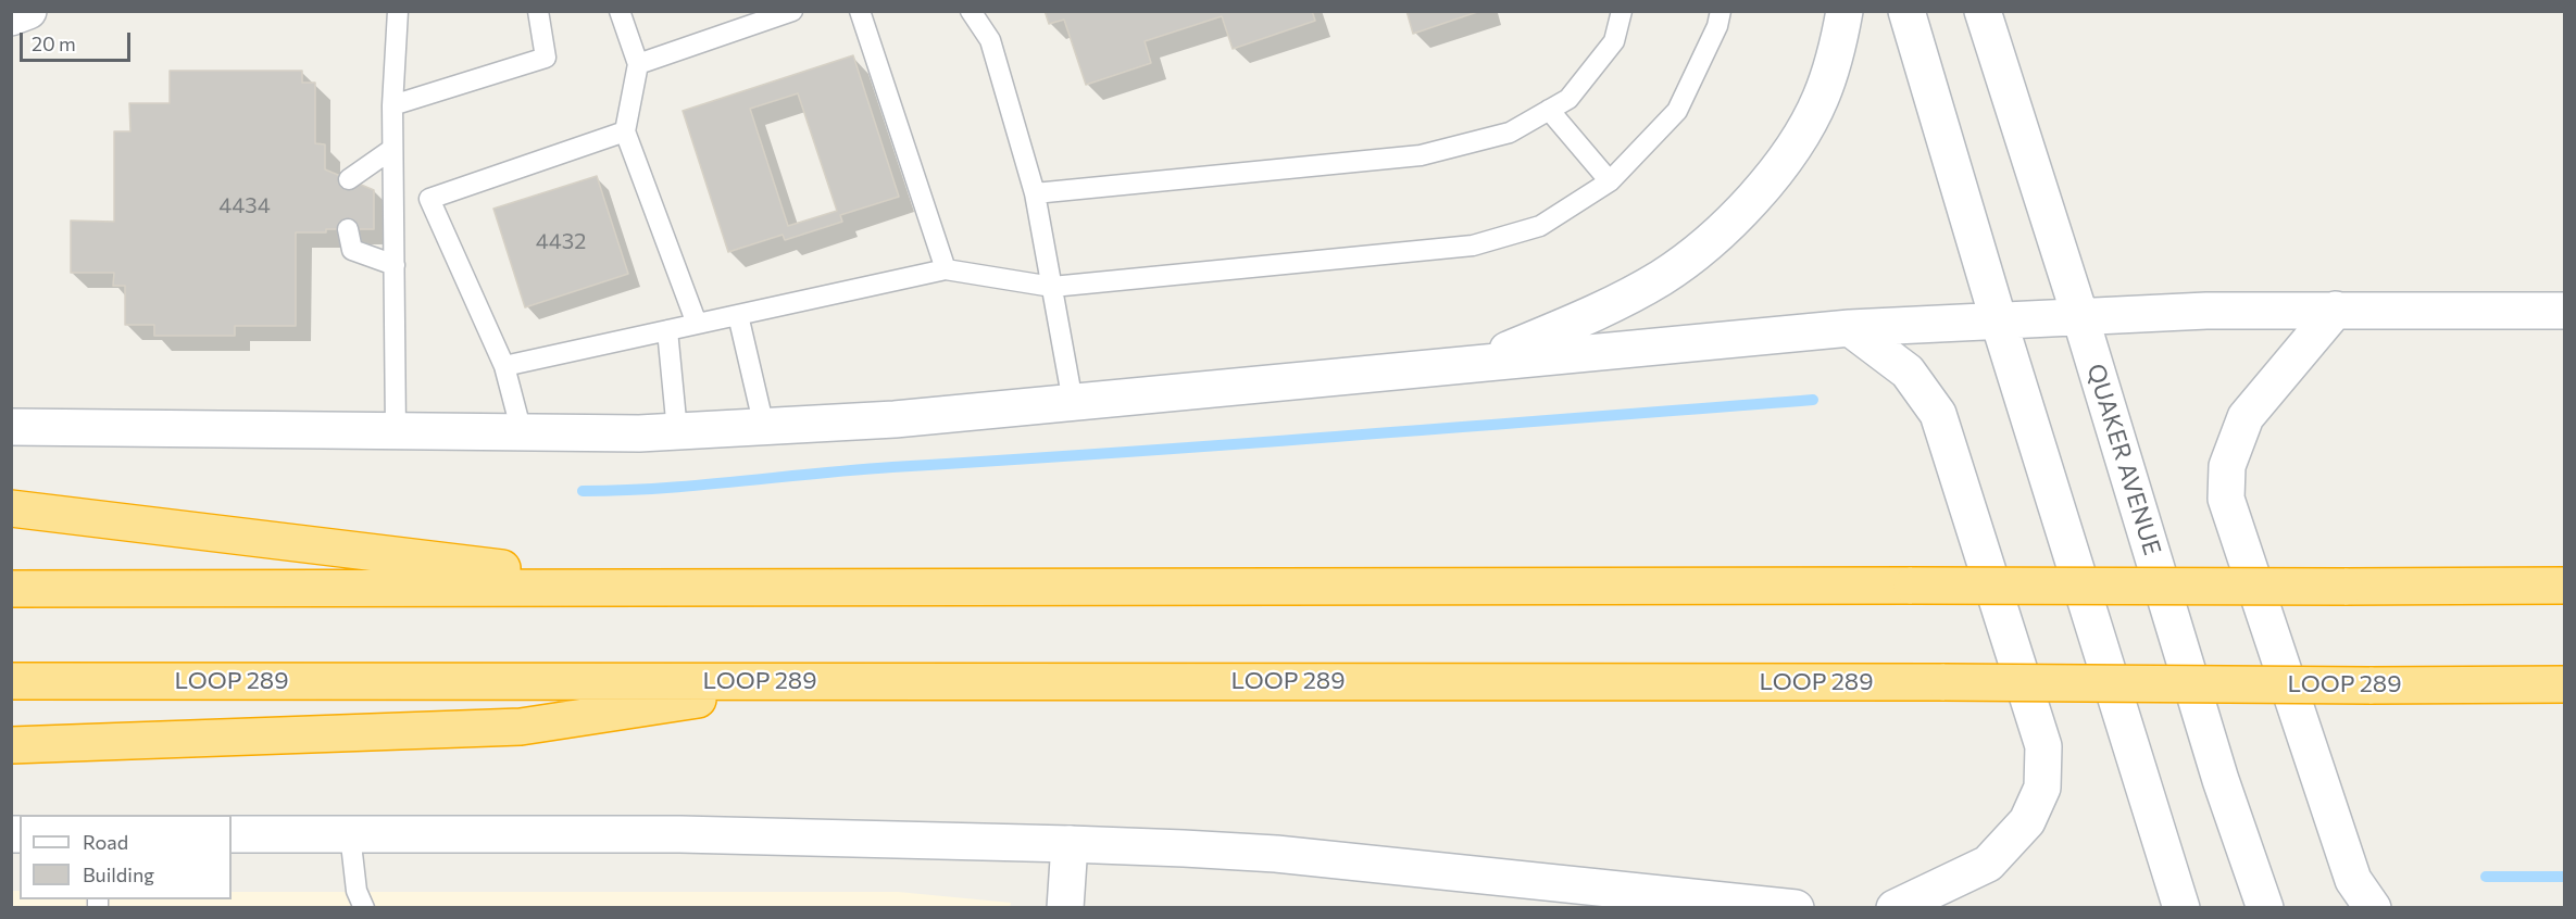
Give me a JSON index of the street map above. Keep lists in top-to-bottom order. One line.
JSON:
{"streets":{"highway":["LOOP 289"],"main road":["QUAKER AVENUE"]},"house_numbers":["4434","4432"],"legend":["Road","Building"],"scale_bar":"20 m"}
